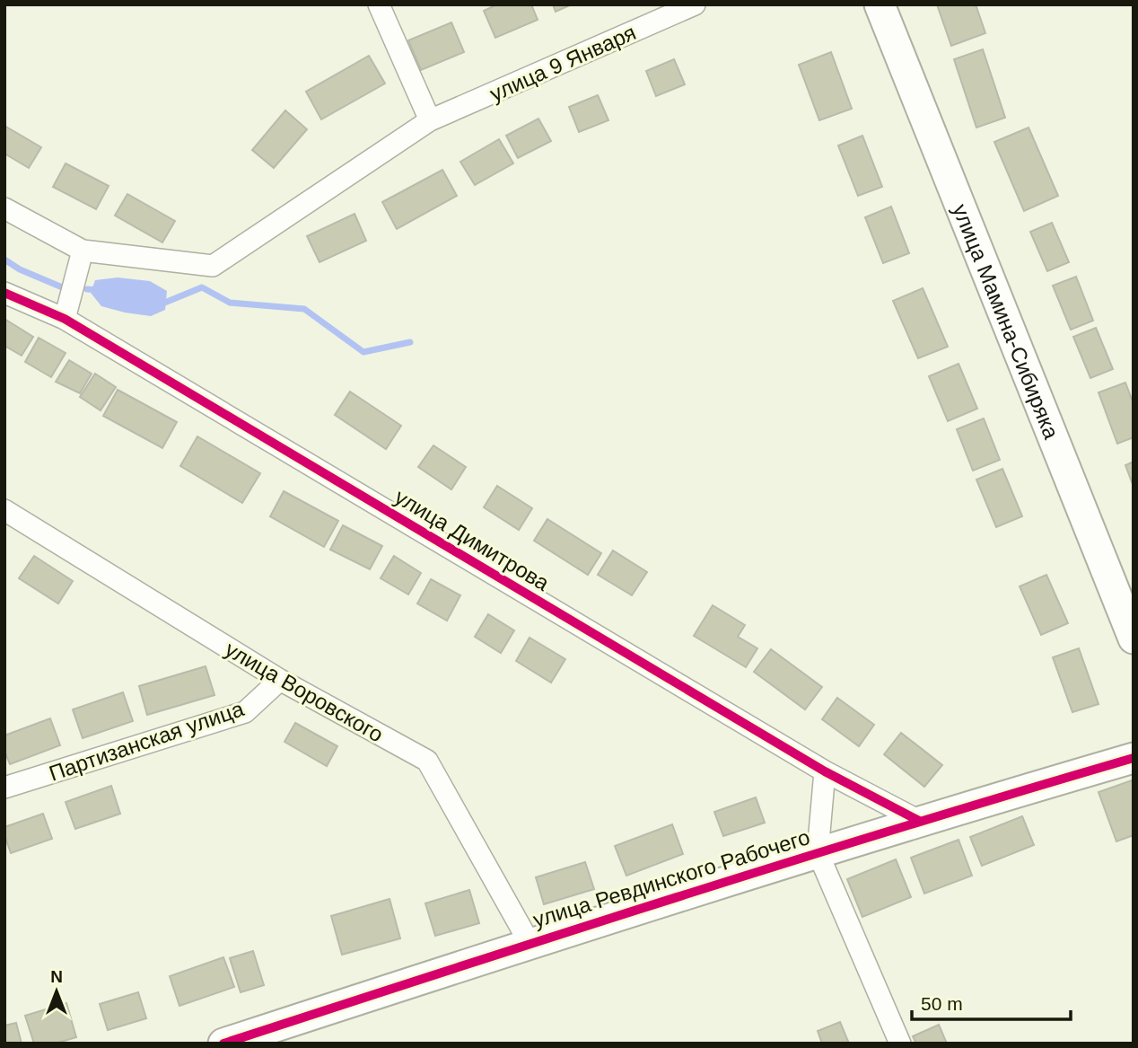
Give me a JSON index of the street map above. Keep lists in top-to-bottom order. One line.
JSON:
{"streets":{"street":["улица 9 Января","улица Мамина-Сибиряка","улица Димитрова","улица Воровского","Партизанская улица","улица Ревдинского Рабочего"]},"crossings":[["улица Димитрова","улица Ревдинского Рабочего"],["улица Воровского","Партизанская улица"],["улица Воровского","улица Ревдинского Рабочего"]],"scale_bar":"50 m","north":"top"}
